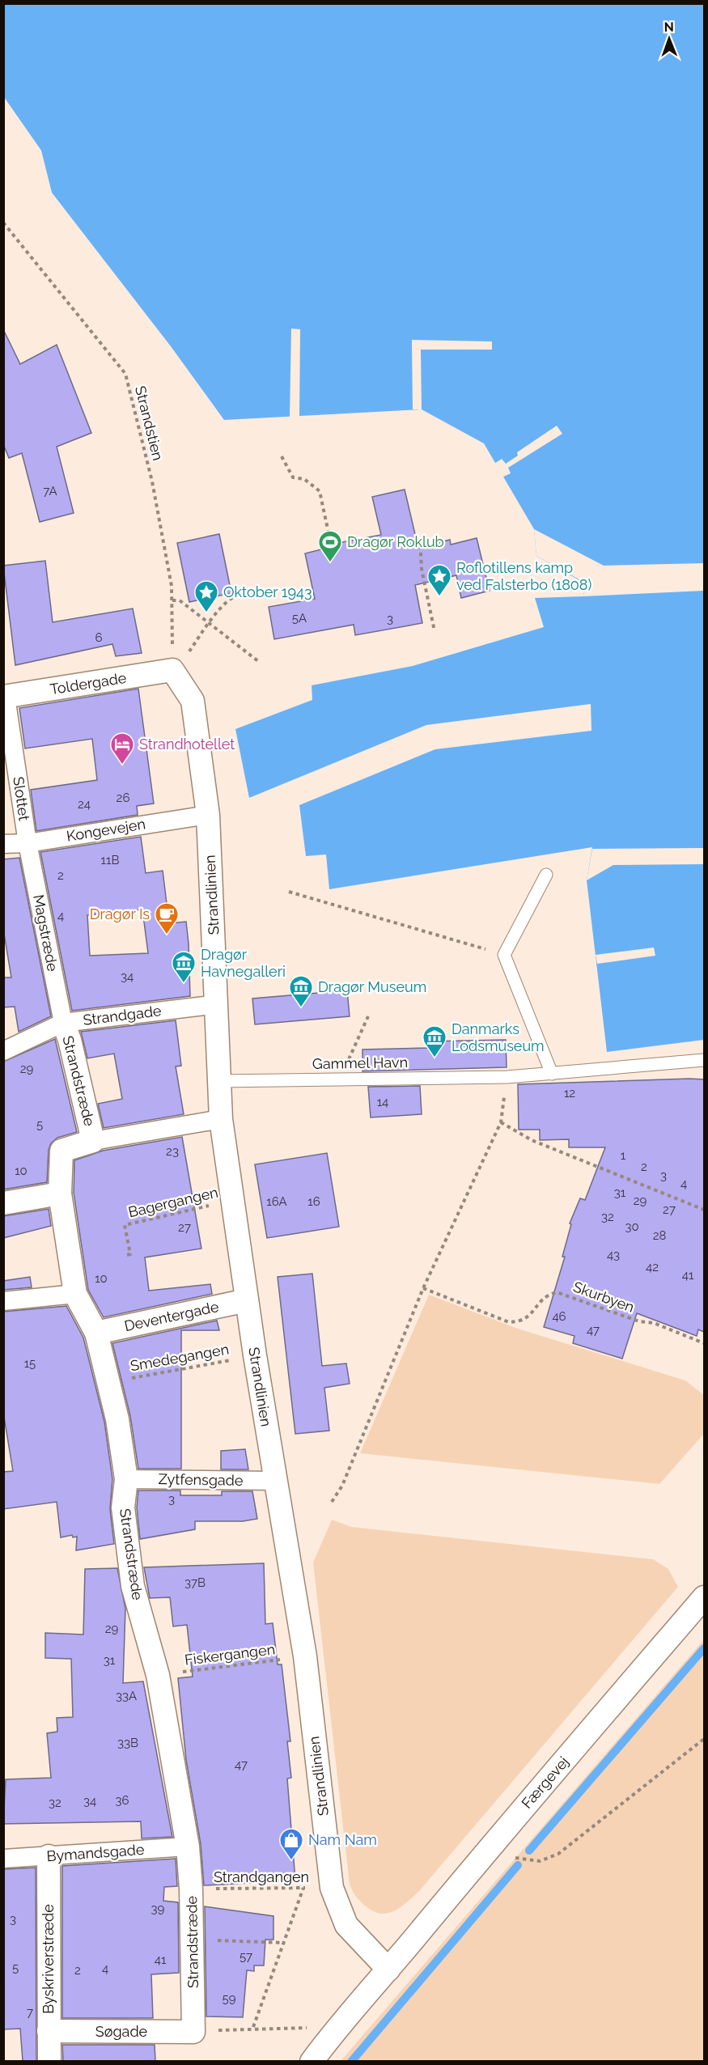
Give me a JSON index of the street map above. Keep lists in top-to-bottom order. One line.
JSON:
{"streets":{"street":["Toldergade","Slottet","Kongevejen","Strandlinien","Magstræde","Strandgade","Strandstræde","Deventergade","Zytfensgade","Færgevej","Bymandsgade","Byskriverstræde","Søgade"],"lane":["Gammel Havn"],"path":["Strandstien","Bagergangen","Skurbyen","Smedegangen","Fiskergangen","Strandgangen"]},"crossings":[["Strandstien","Toldergade"],["Strandstien","Strandlinien"],["Toldergade","Slottet"],["Toldergade","Strandlinien"],["Slottet","Kongevejen"],["Slottet","Magstræde"],["Kongevejen","Strandlinien"],["Kongevejen","Magstræde"],["Strandlinien","Strandgade"],["Strandlinien","Gammel Havn"],["Strandlinien","Bagergangen"],["Strandlinien","Deventergade"],["Strandlinien","Smedegangen"],["Strandlinien","Zytfensgade"],["Strandlinien","Fiskergangen"],["Strandlinien","Færgevej"],["Strandlinien","Strandgangen"],["Magstræde","Strandgade"],["Magstræde","Strandstræde"],["Strandgade","Strandstræde"],["Strandstræde","Deventergade"],["Strandstræde","Smedegangen"],["Strandstræde","Zytfensgade"],["Strandstræde","Fiskergangen"],["Strandstræde","Bymandsgade"],["Strandstræde","Strandgangen"],["Strandstræde","Søgade"],["Bymandsgade","Byskriverstræde"],["Byskriverstræde","Søgade"]],"places":{"sports":["Dragør Roklub"],"place":["Roflotillens kamp ved Falsterbo (1808)","Oktober 1943"],"hotel":["Strandhotellet"],"cafe":["Dragør Is"],"museum":["Dragør Havnegalleri","Dragør Museum","Danmarks Lodsmuseum"],"shop":["Nam Nam"]},"house_numbers":["7A","5A","3","6","26","24","11B","2","4","34","29","12","14","5","23","1","2","10","3","4","31","29","16A","16","27","32","30","27","28","43","42","41","10","46","47","15","3","37B","29","31","33A","33B","47","36","34","32","39","3","57","41","5","4","2","59","7"],"north":"top"}
